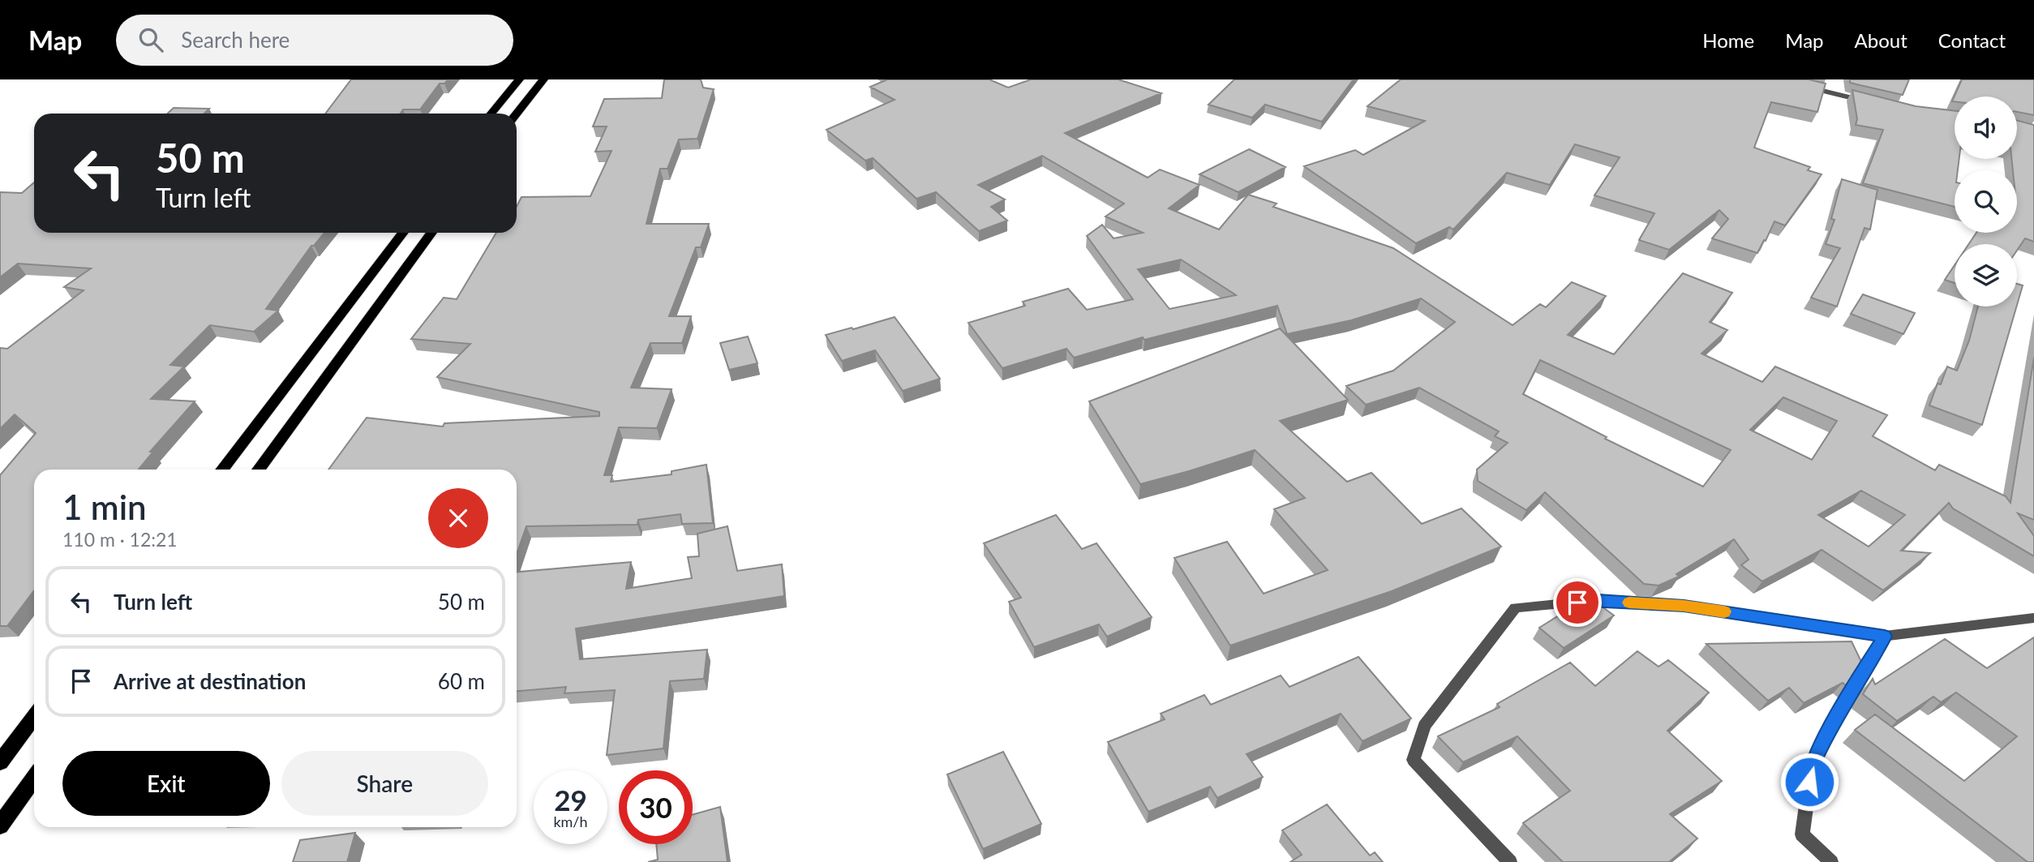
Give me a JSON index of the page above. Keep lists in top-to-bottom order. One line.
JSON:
{"page":{"header":"Map","search":"Search here","nav":["Home","Map","About","Contact"],"turn":["50 m","Turn left"],"heading":["1 min","110 m · 12:21"],"list":[{"name":"Turn left","value":"50 m"},{"name":"Arrive at destination","value":"60 m"}],"buttons":["Exit","Share"],"speed":"29 km/h","limit":"30"}}
